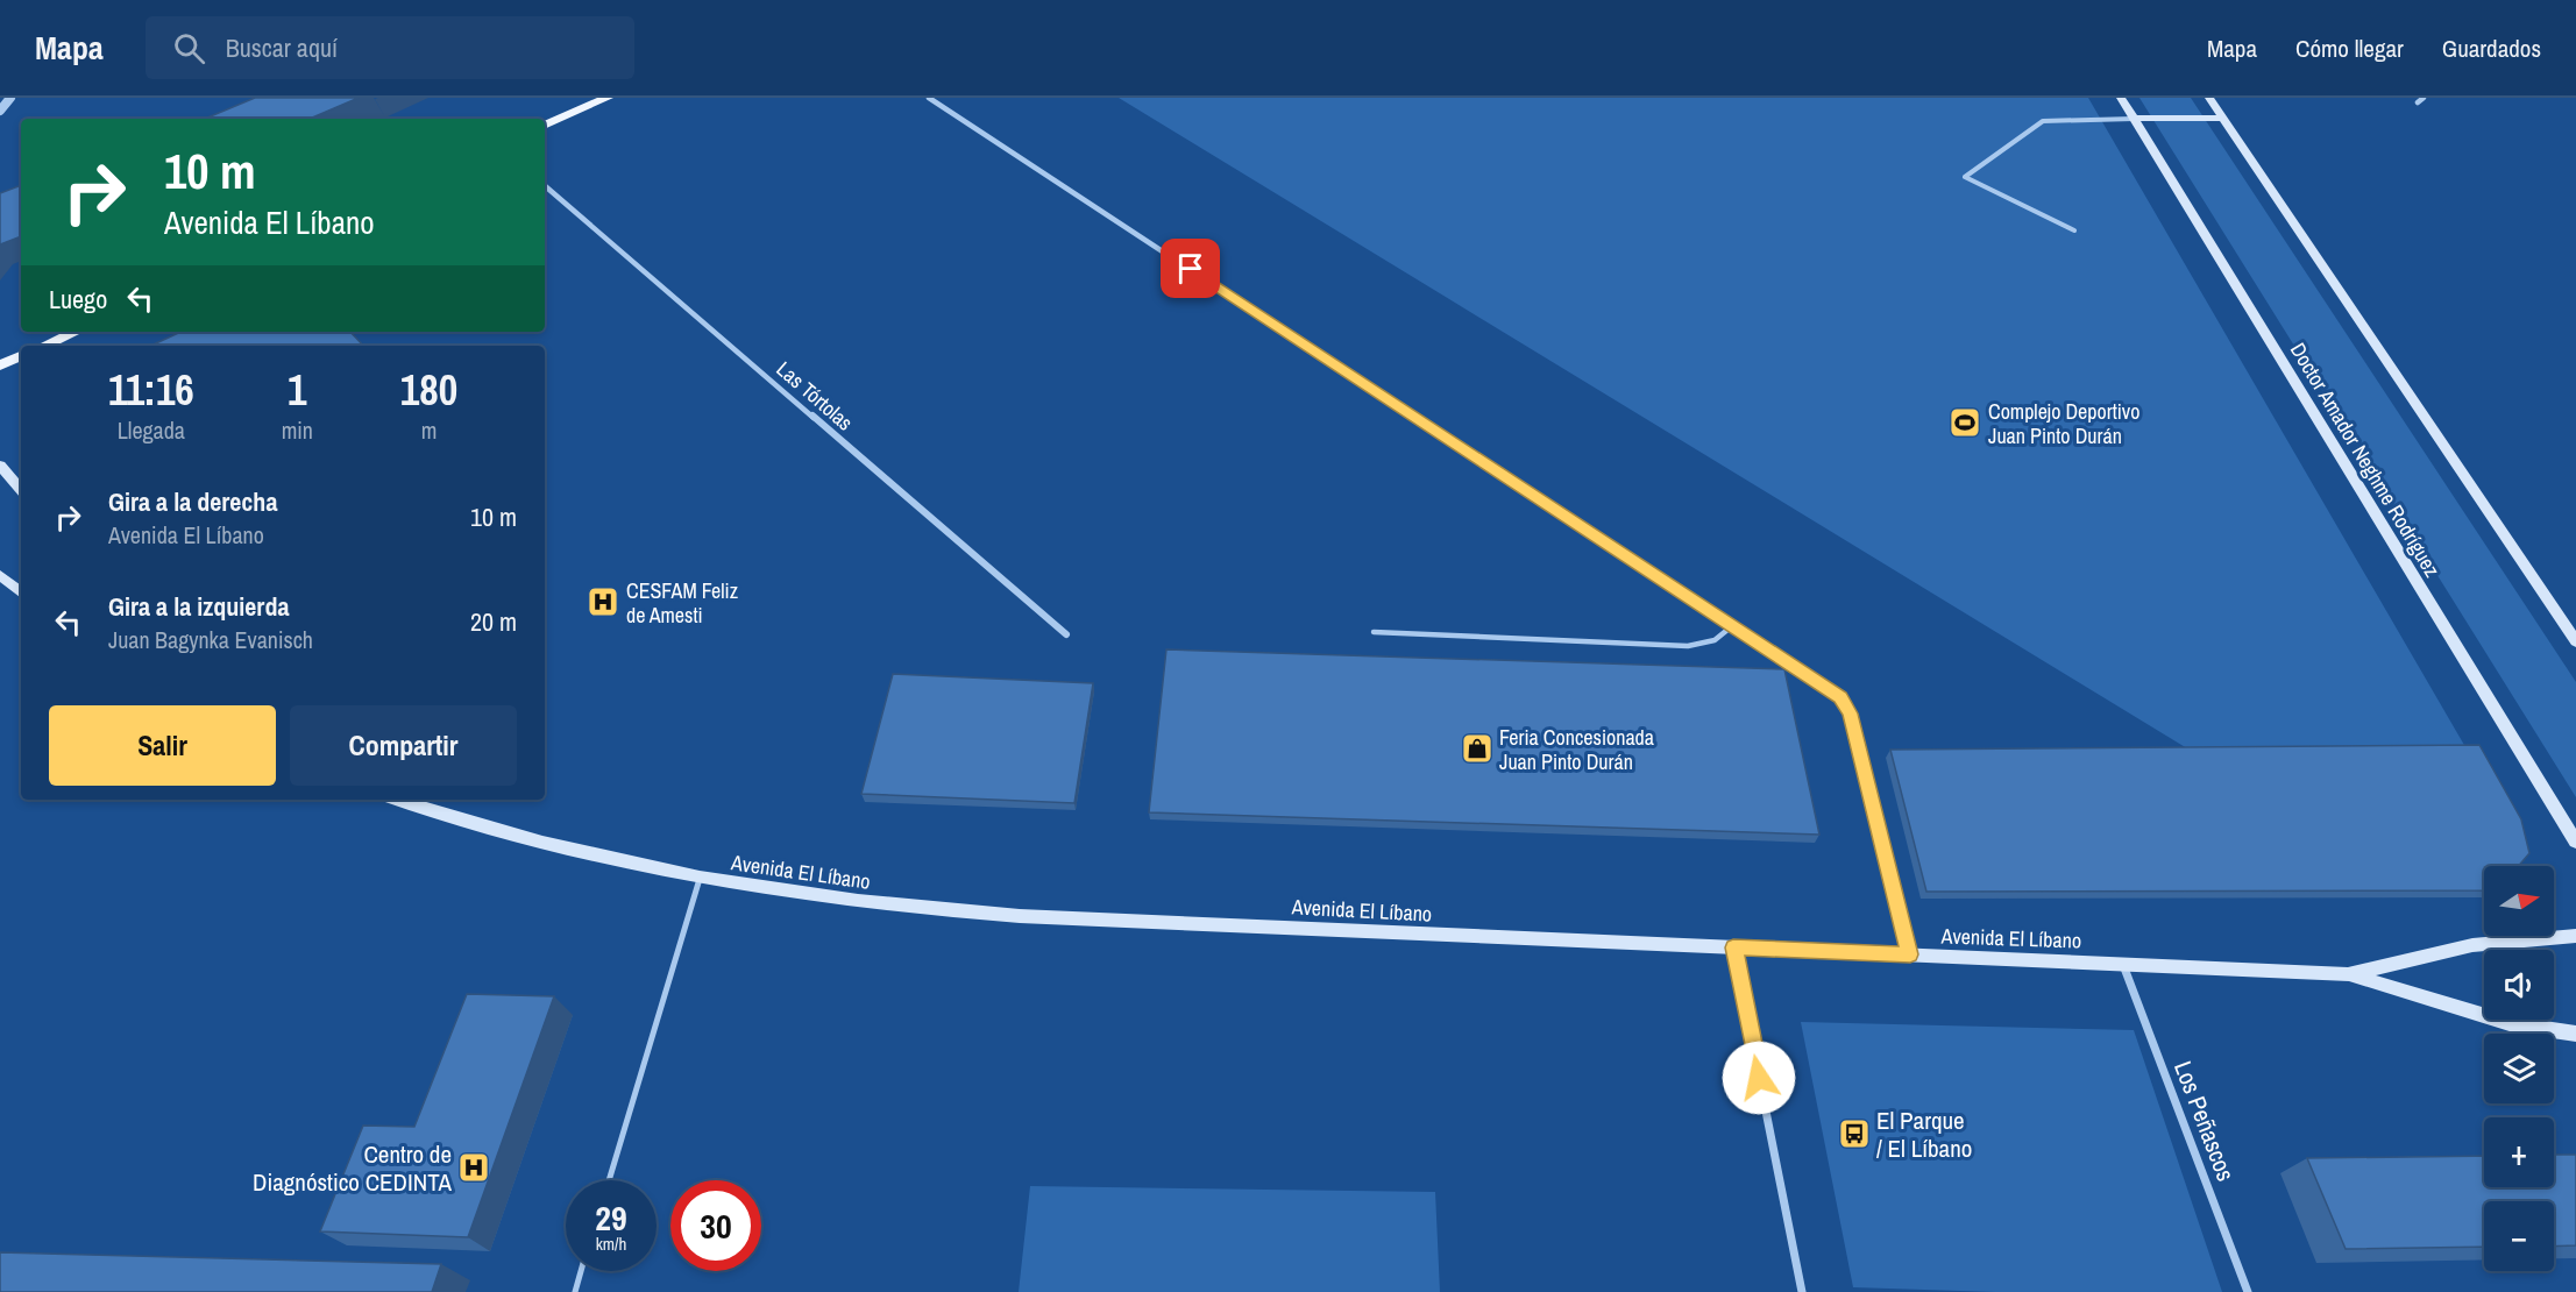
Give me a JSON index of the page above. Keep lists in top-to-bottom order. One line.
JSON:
{"streets":{"main road":["Doctor Amador Neghme Rodríguez","Avenida El Líbano"],"street":["Las Tórtolas","Los Peñascos"]},"crossings":[["Avenida El Líbano","Los Peñascos"]],"places":{"sports":["Complejo Deportivo Juan Pinto Durán"],"hospital":["CESFAM Feliz de Amesti","Centro de Diagnóstico CEDINTA"],"shop":["Feria Concesionada Juan Pinto Durán"],"bus stop":["El Parque / El Líbano"]},"north":"right","page":{"header":"Mapa","search":"Buscar aquí","nav":["Mapa","Cómo llegar","Guardados"],"turn":["10 m","Avenida El Líbano"],"then":"Luego","eta":["11:16","Llegada","1","min","180","m"],"list":[{"name":"Gira a la derecha","note":"Avenida El Líbano","value":"10 m"},{"name":"Gira a la izquierda","note":"Juan Bagynka Evanisch","value":"20 m"}],"buttons":["Salir","Compartir"],"map_buttons":["+","−"],"speed":"29 km/h","limit":"30"}}
